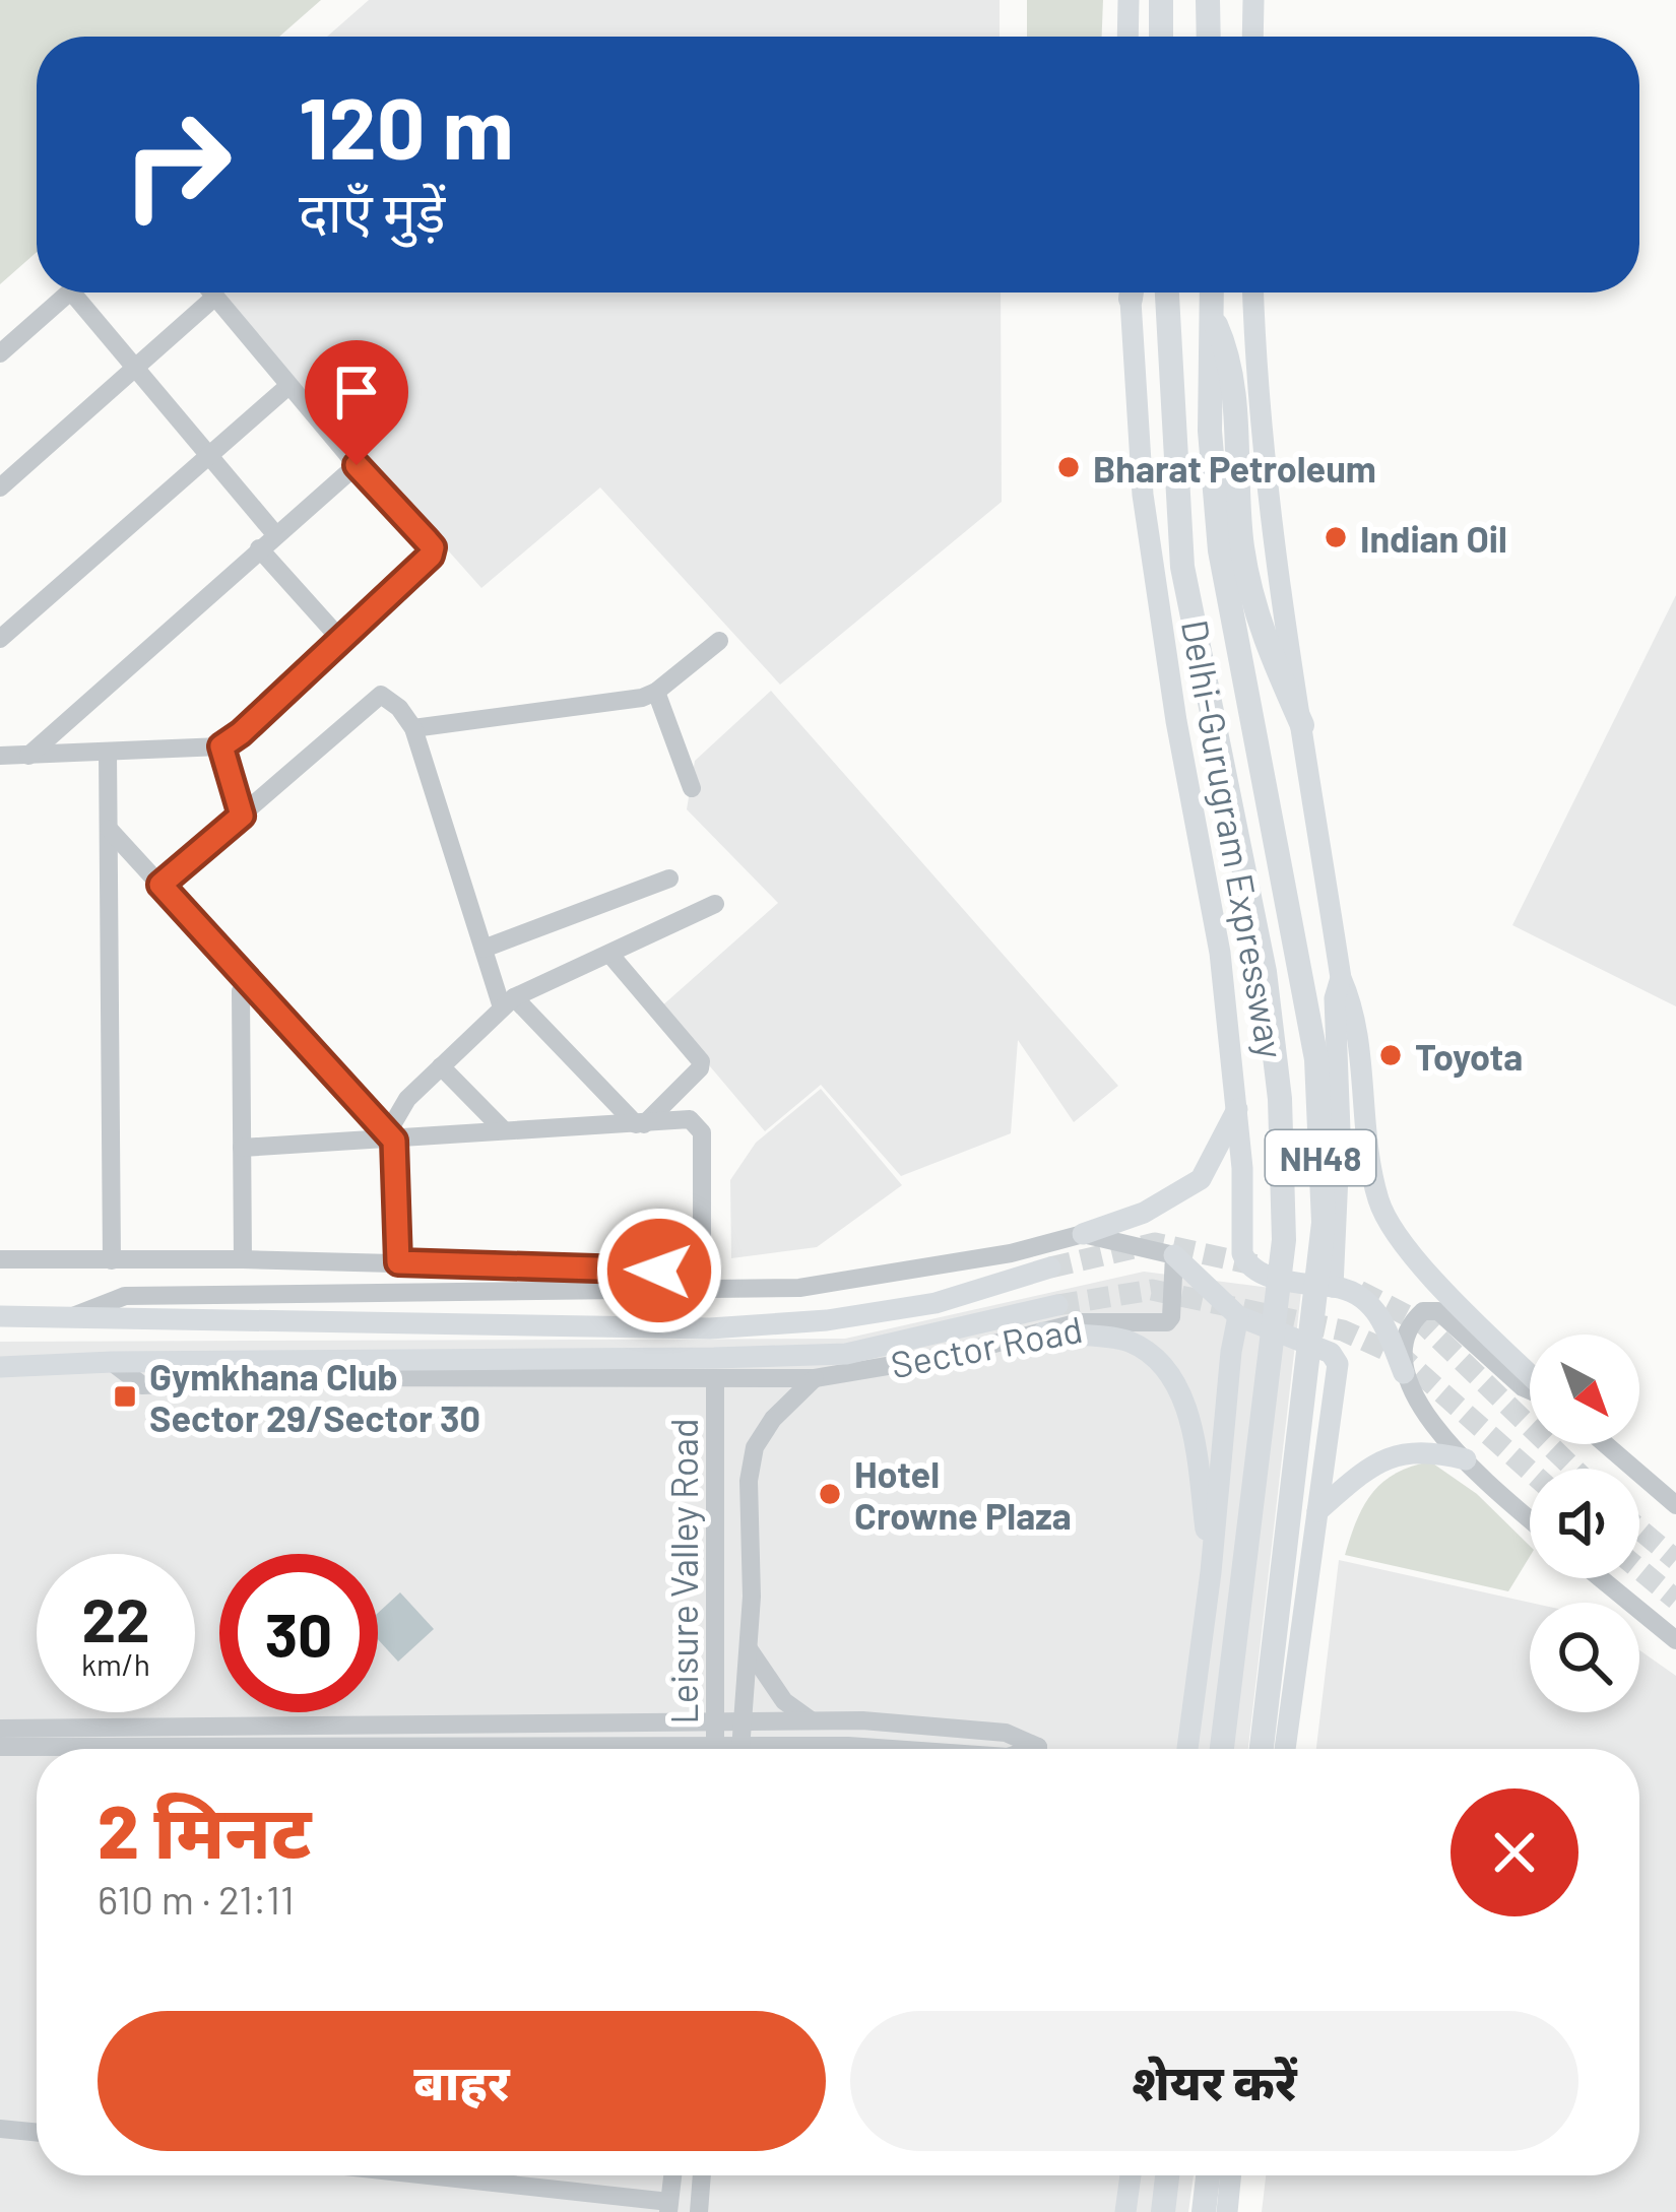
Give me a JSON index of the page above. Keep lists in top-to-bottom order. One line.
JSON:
{"streets":{"highway":["Delhi-Gurugram Expressway","NH48"],"main road":["Sector Road"],"street":["Leisure Valley Road"]},"crossings":[["Sector Road","Leisure Valley Road"]],"places":{"other":["Bharat Petroleum","Indian Oil","Toyota","Hotel Crowne Plaza"],"transit":["Gymkhana Club Sector 29/Sector 30"]},"north":"bottom right","page":{"turn":["120 m","दाएँ मुड़ें"],"speed":"22 km/h","limit":"30","heading":["2 मिनट","610 m · 21:11"],"buttons":["बाहर","शेयर करें"]}}
